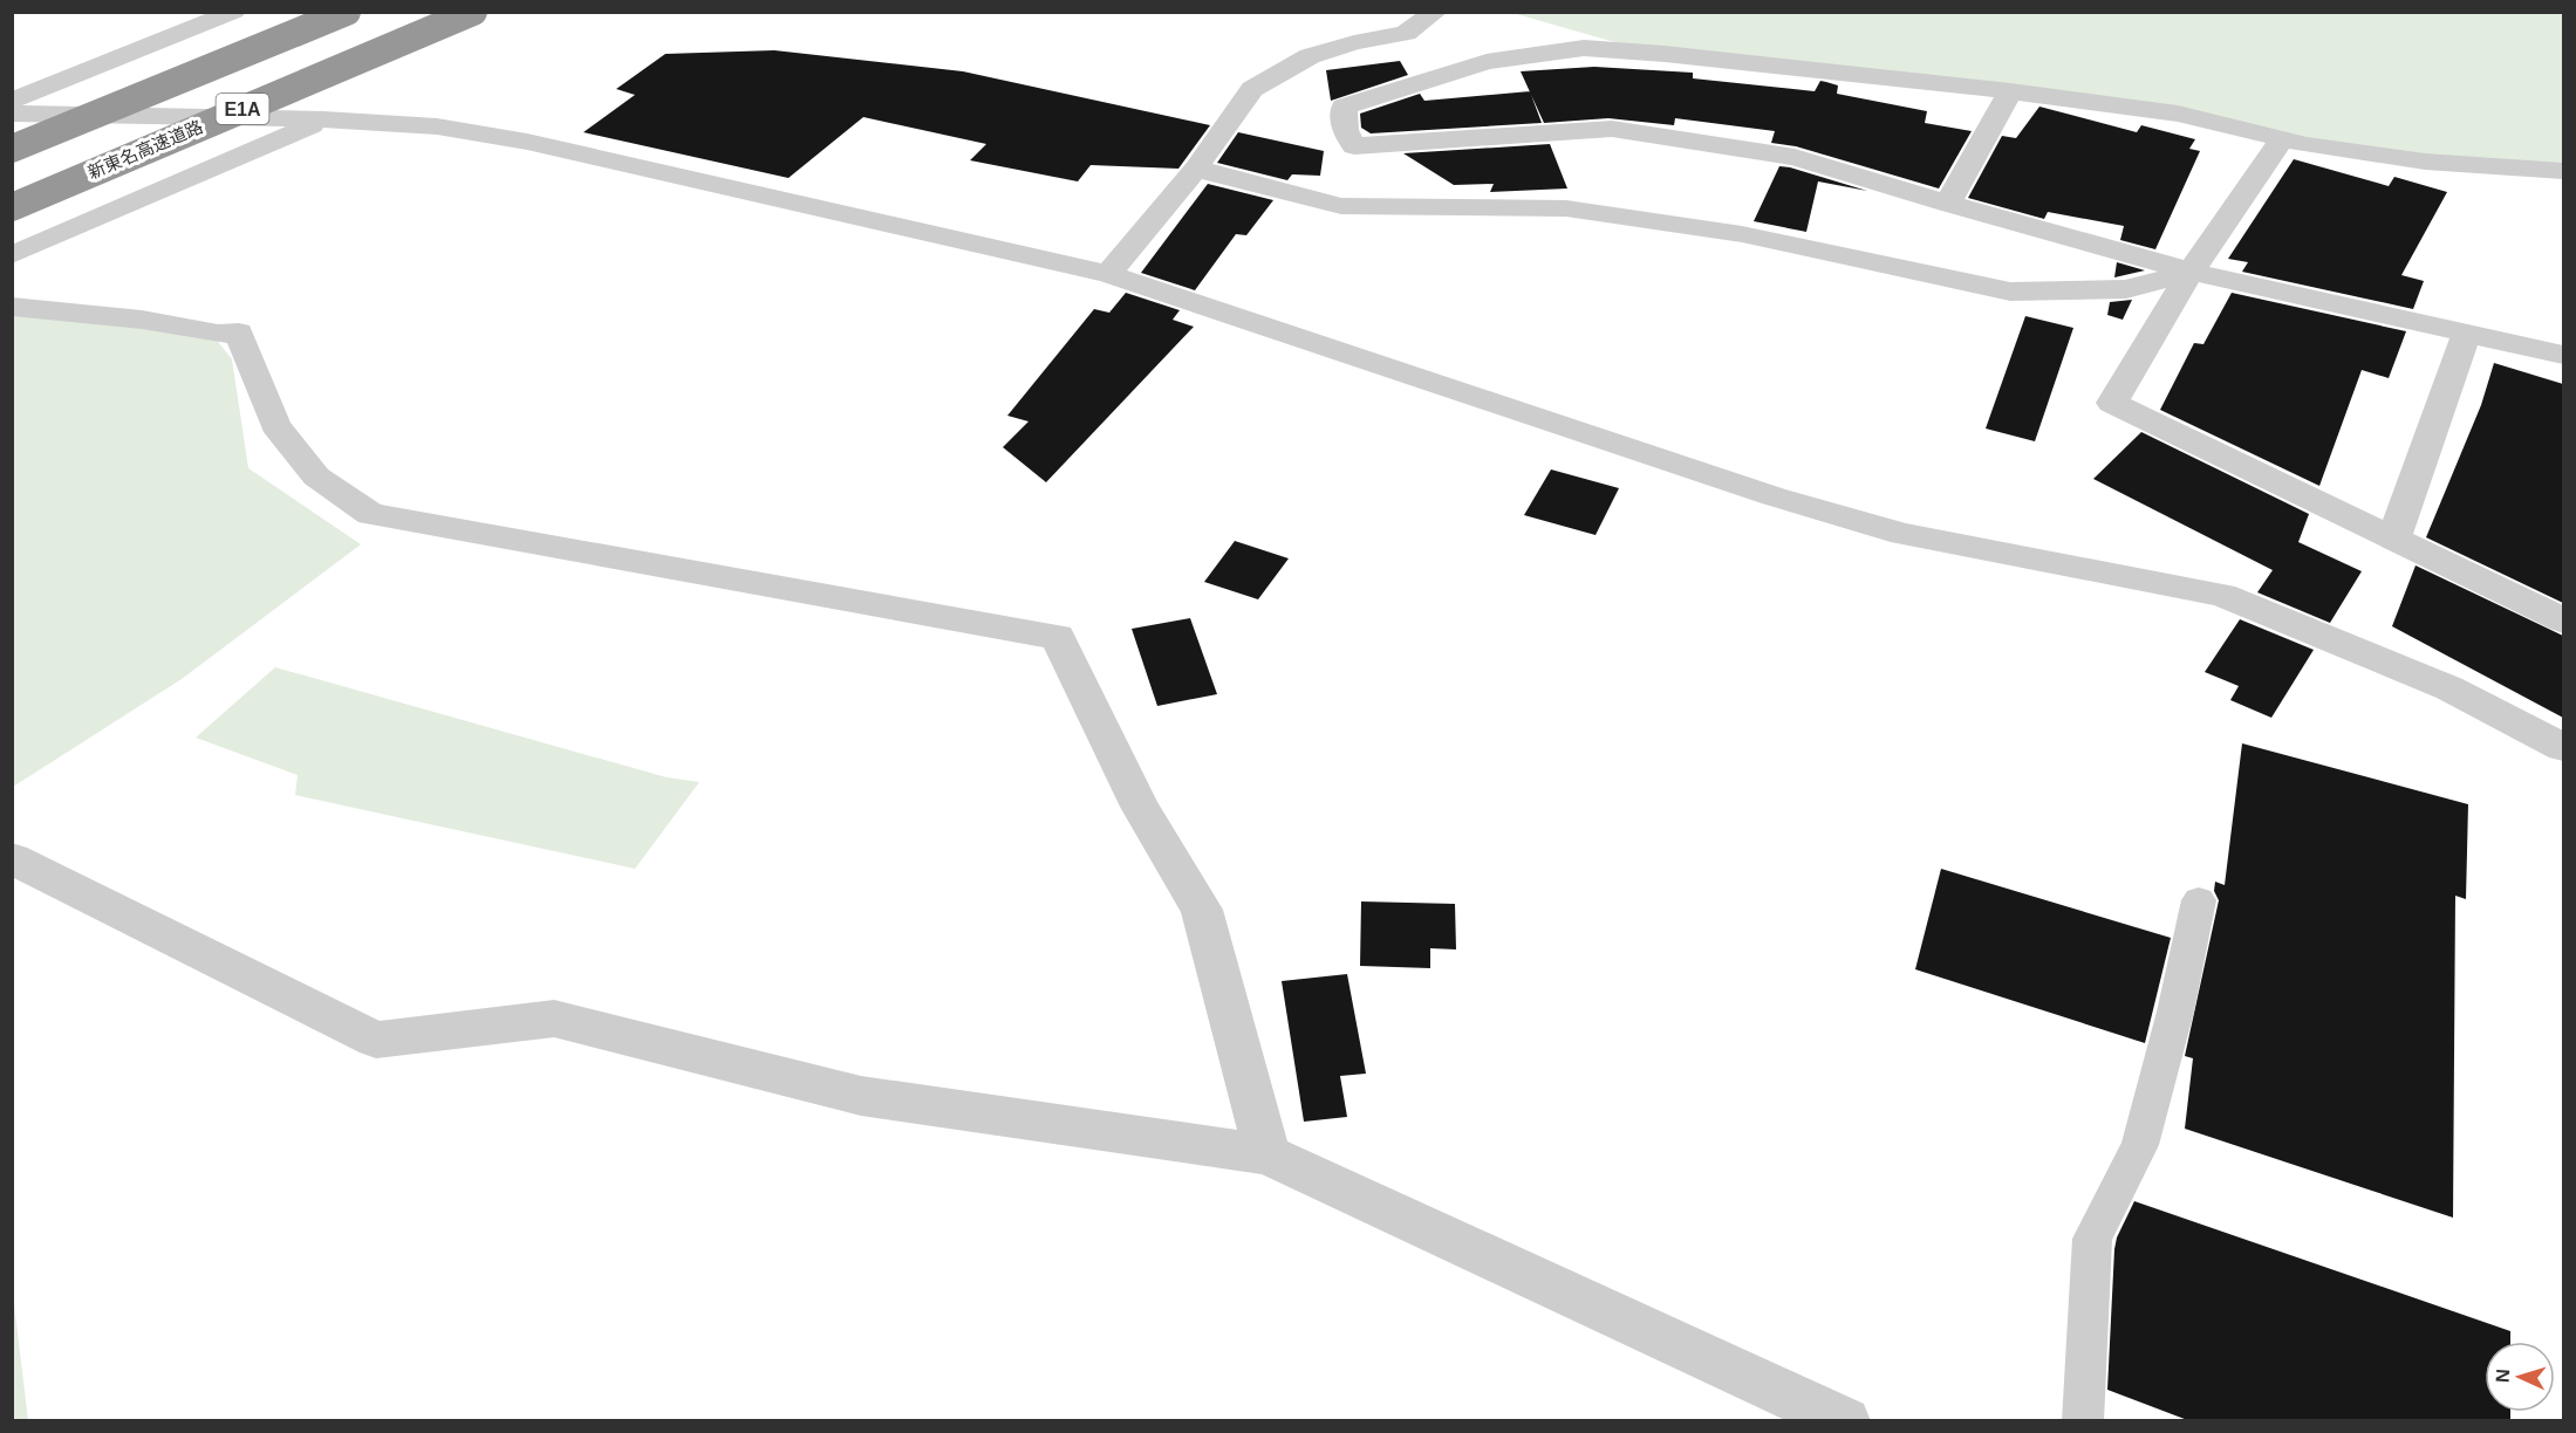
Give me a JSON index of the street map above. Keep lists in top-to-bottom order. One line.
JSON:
{"streets":{"highway":["E1A","新東名高速道路"]},"north":"left"}
